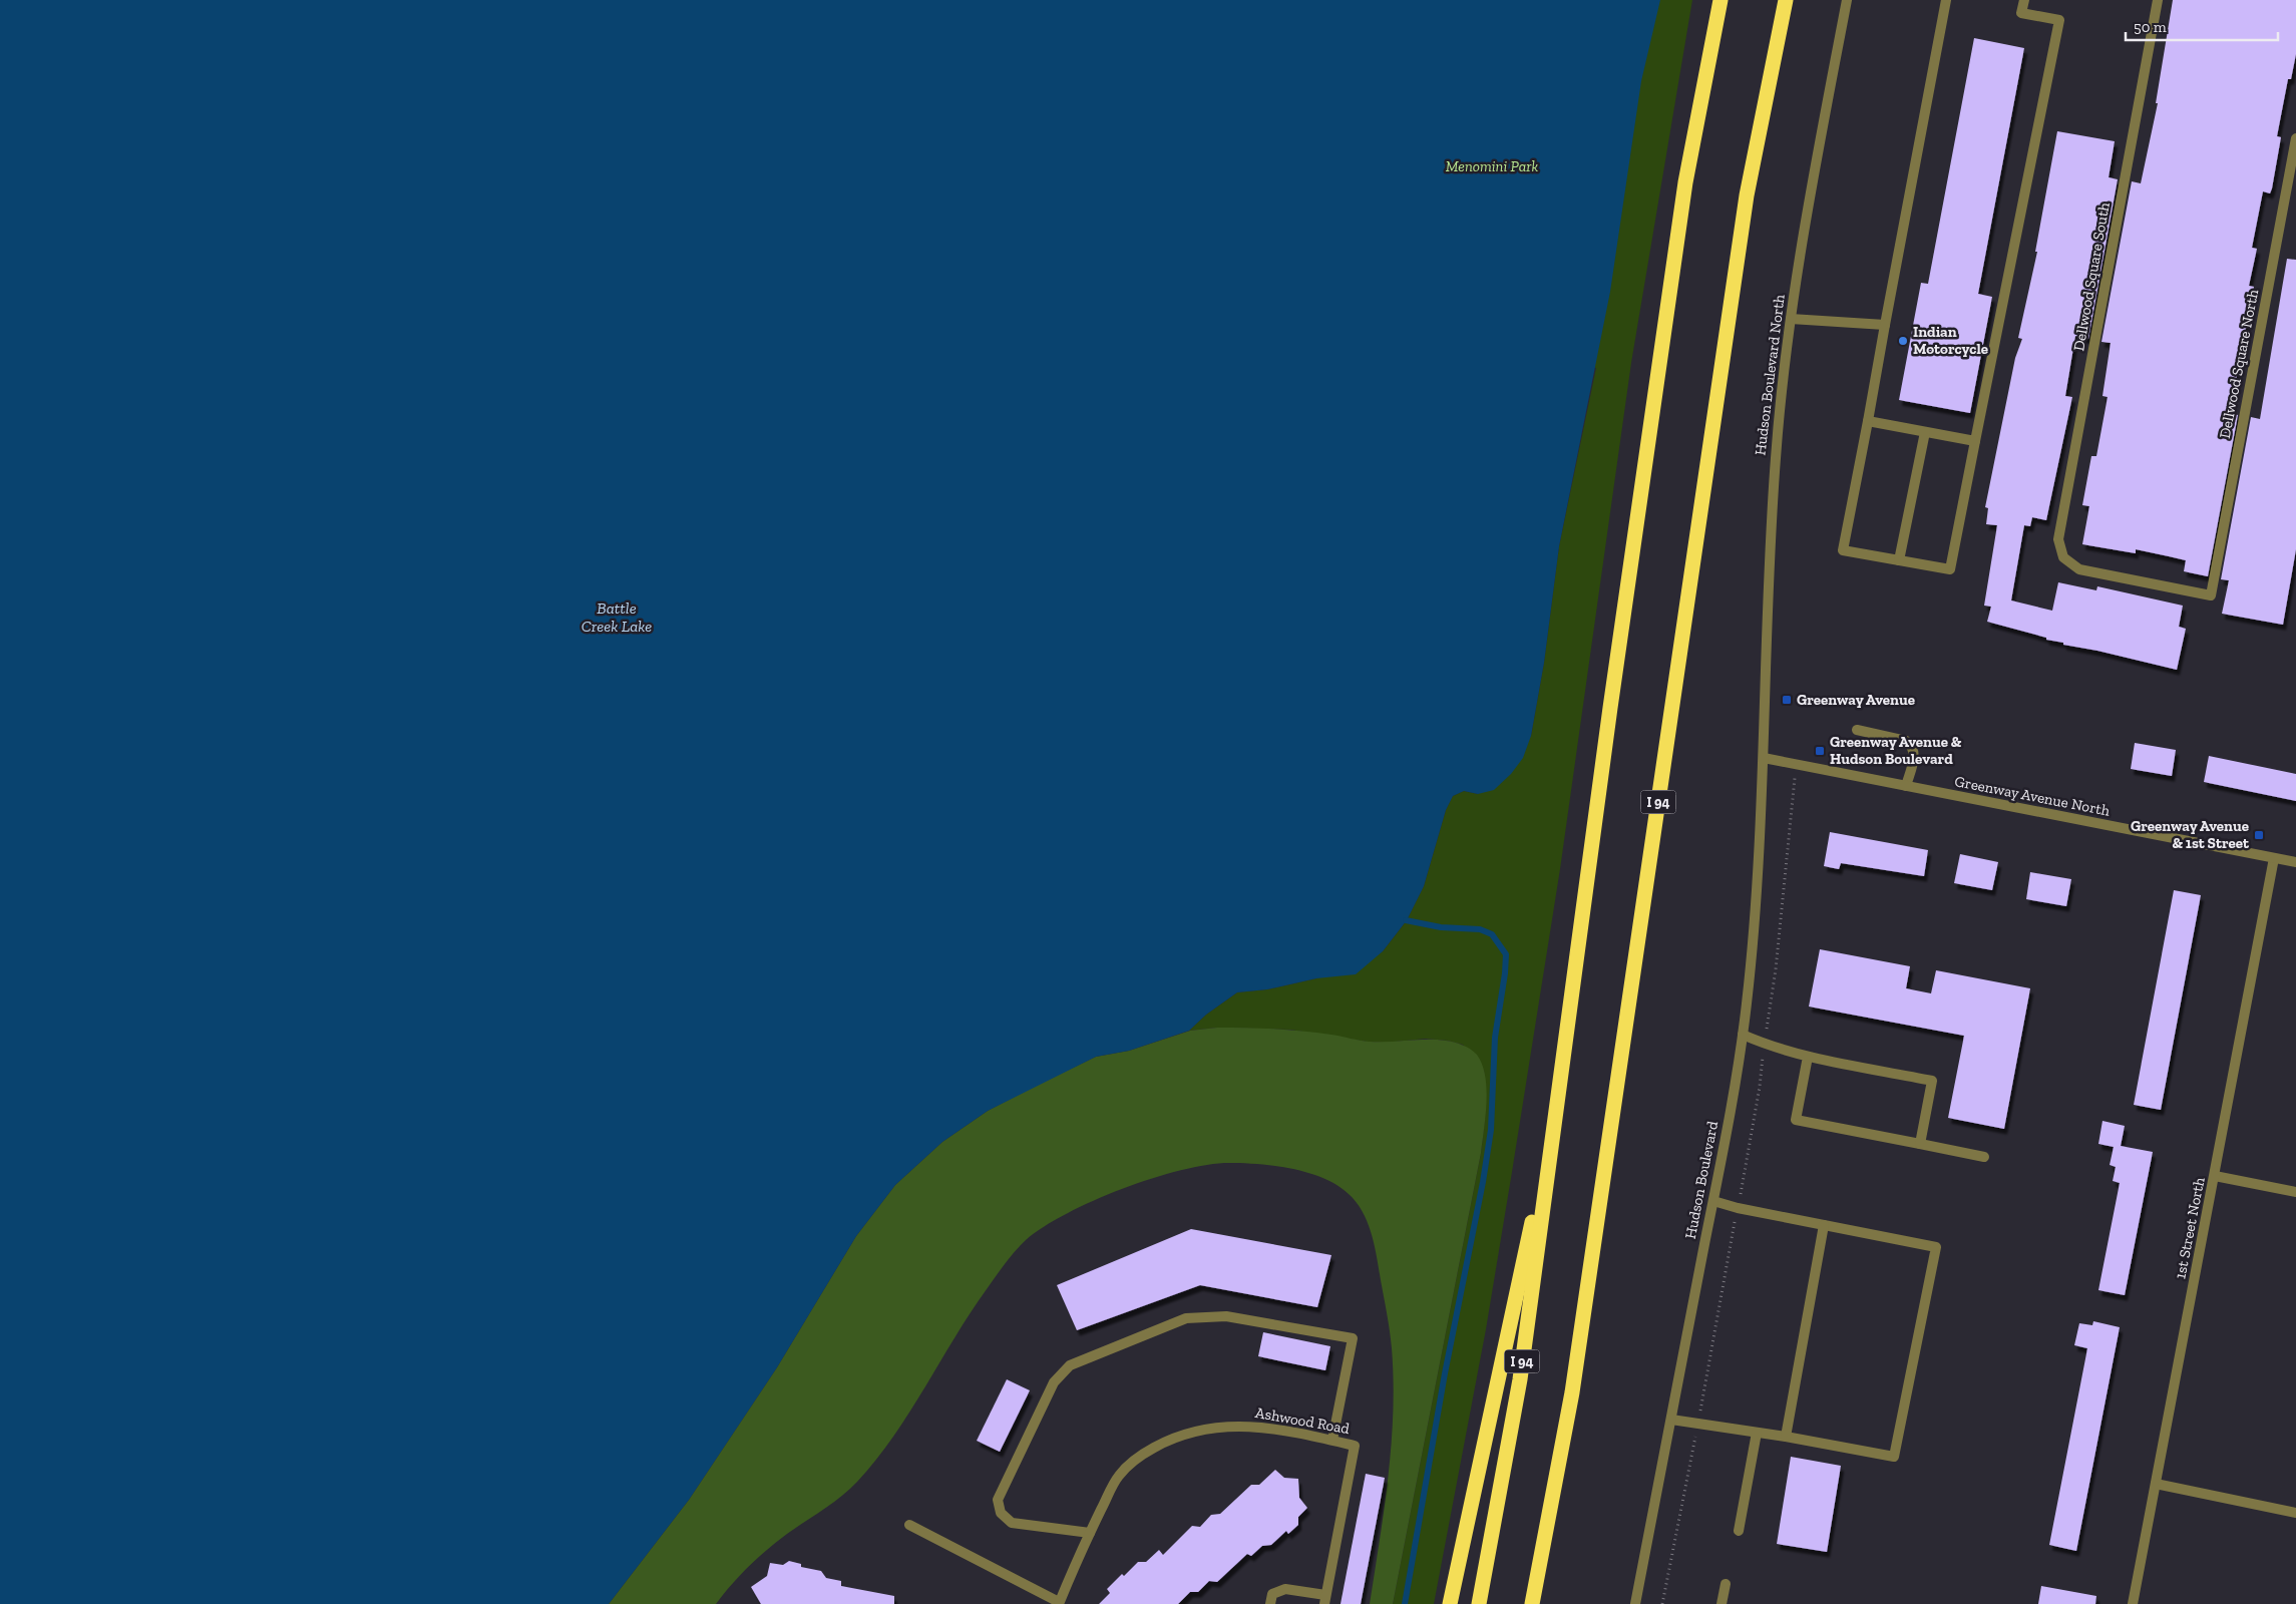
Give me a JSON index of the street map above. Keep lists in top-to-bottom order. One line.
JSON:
{"streets":{"highway":["I 94"],"street":["Dellwood Square South","Dellwood Square North","Hudson Boulevard North","Greenway Avenue North","Hudson Boulevard","1st Street North","Ashwood Road"]},"crossings":[["Dellwood Square South","Dellwood Square North"],["Hudson Boulevard North","Greenway Avenue North"],["Hudson Boulevard North","Hudson Boulevard"],["Greenway Avenue North","Hudson Boulevard"],["Greenway Avenue North","1st Street North"]],"water":["Battle Creek Lake"],"parks":["Menomini Park"],"places":{"other":["Indian Motorcycle"],"transit":["Greenway Avenue","Greenway Avenue & Hudson Boulevard","Greenway Avenue & 1st Street"]},"scale_bar":"50 m"}
